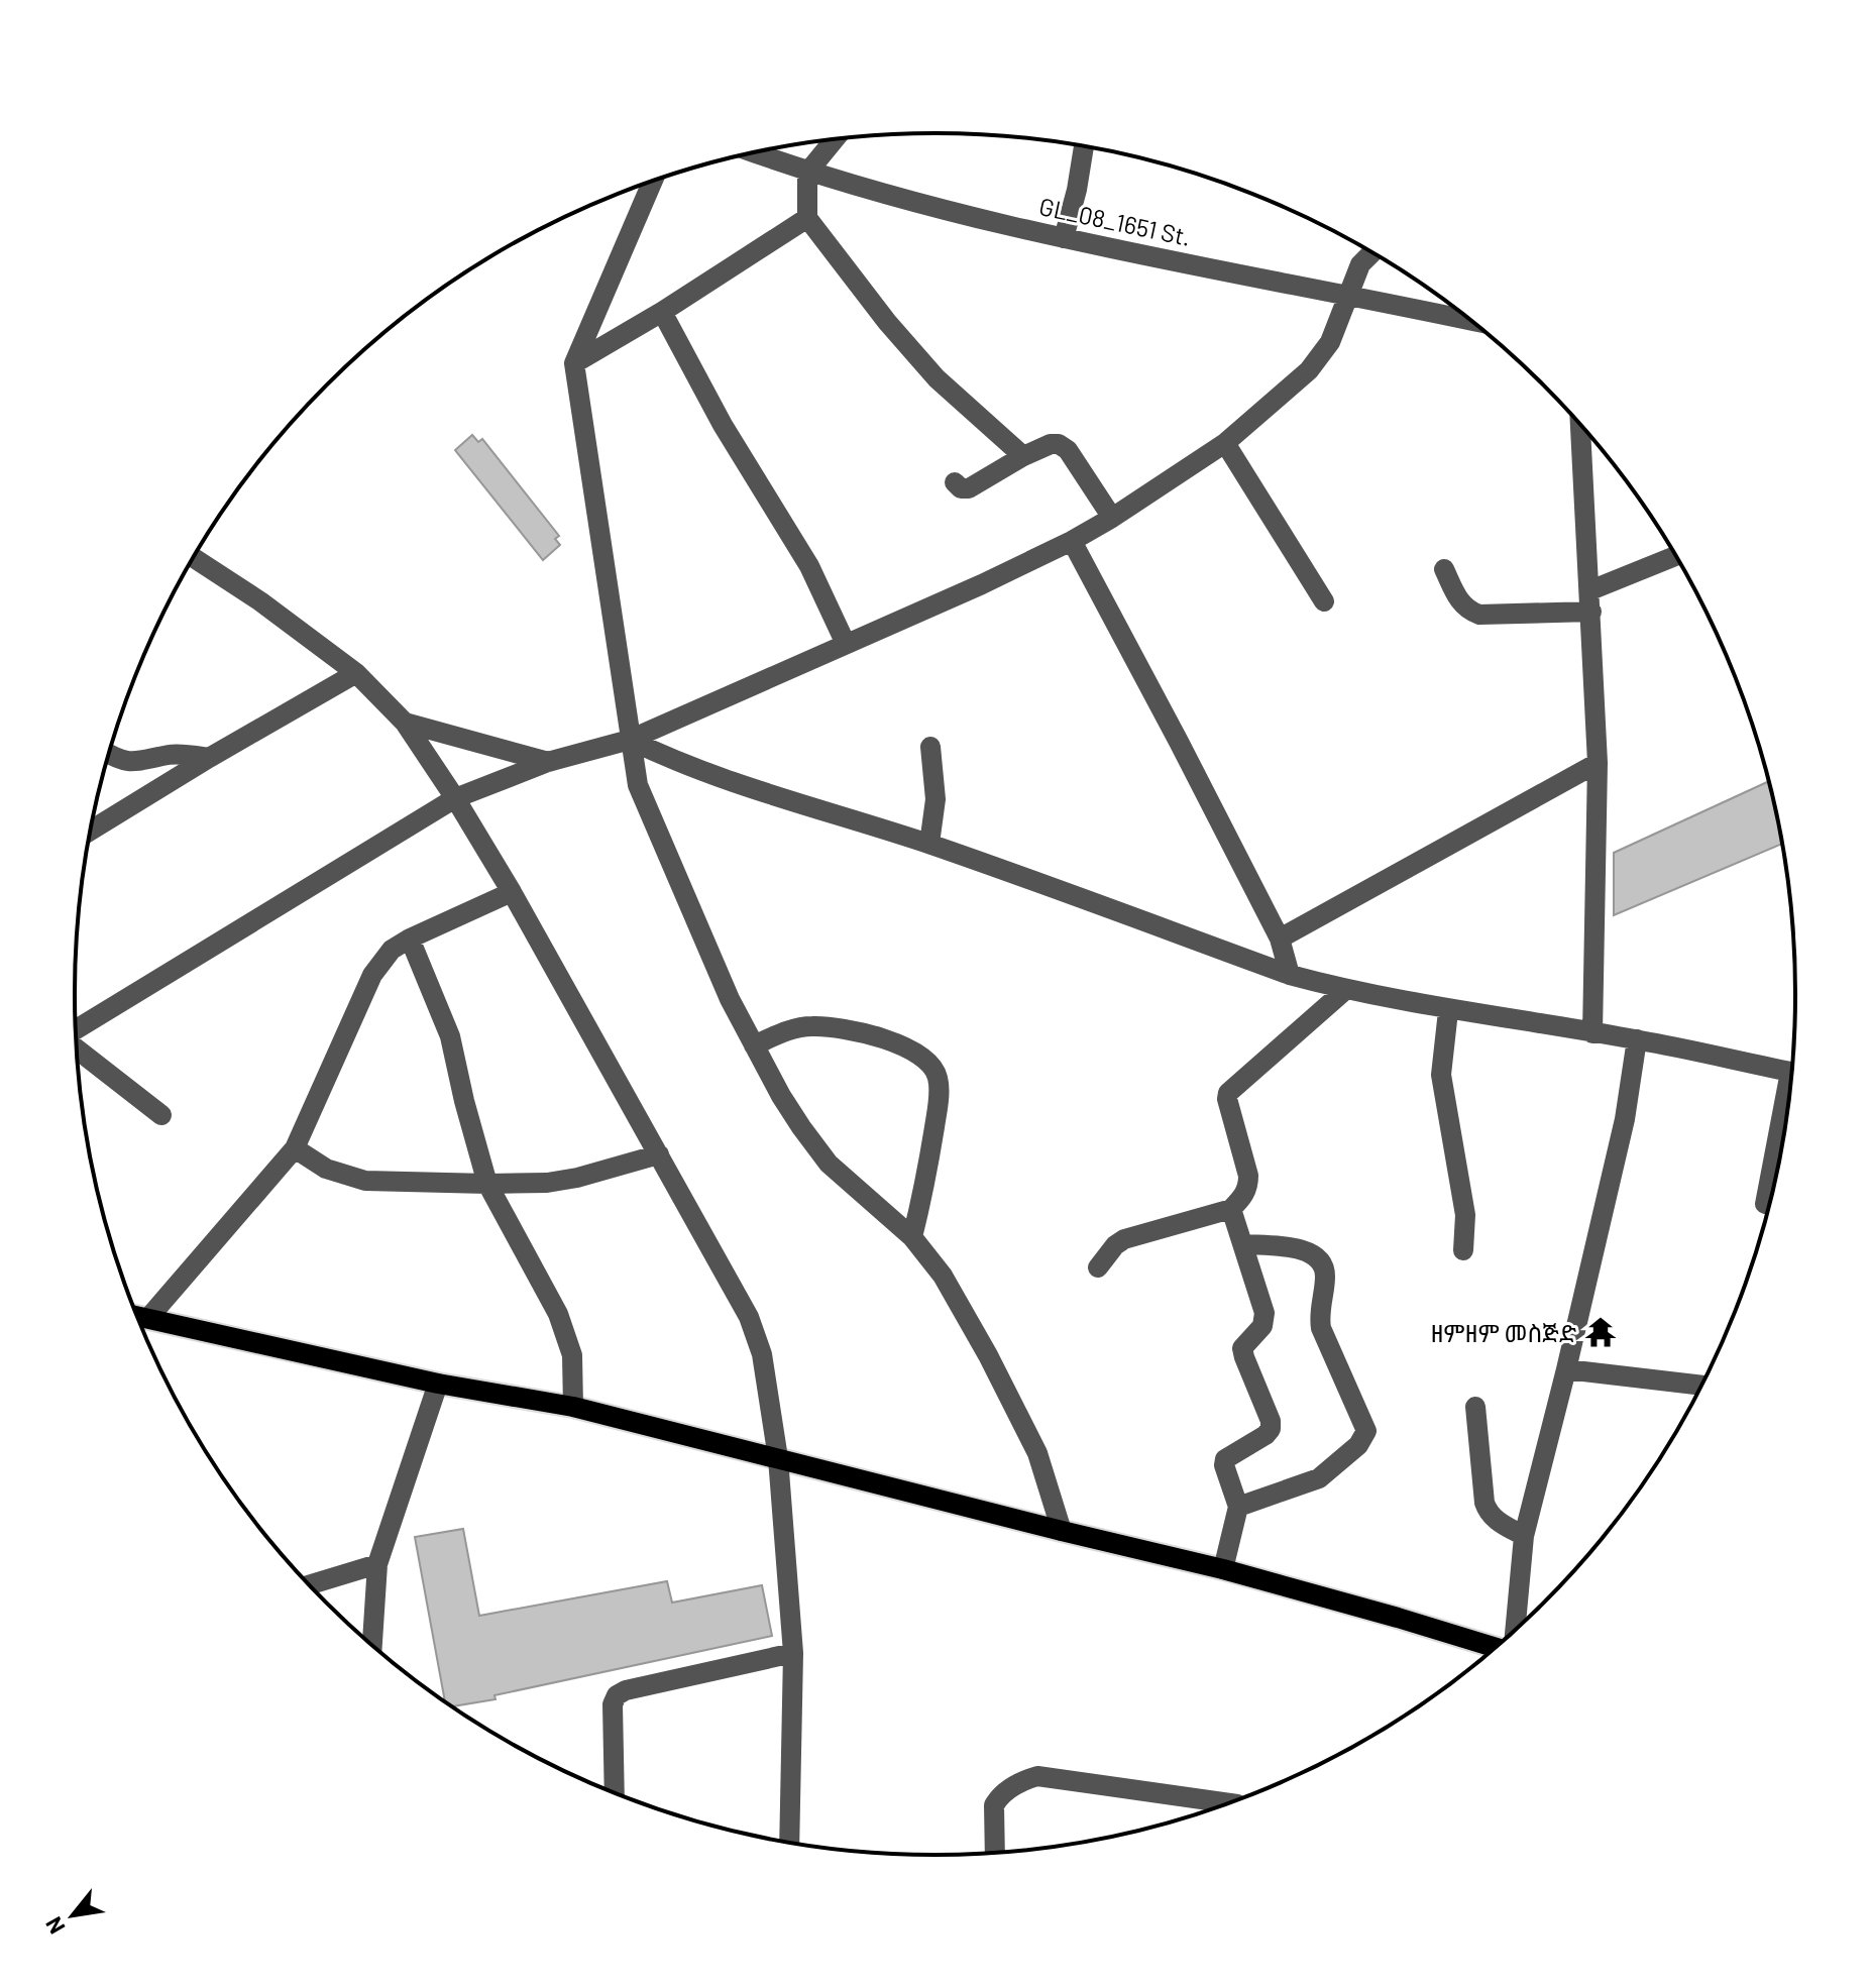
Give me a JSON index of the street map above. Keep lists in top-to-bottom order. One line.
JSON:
{"streets":{"street":["GL_08_1651 St."]},"places":{"temple":["ዘምዘም መስጅድ"]},"north":"bottom left"}
